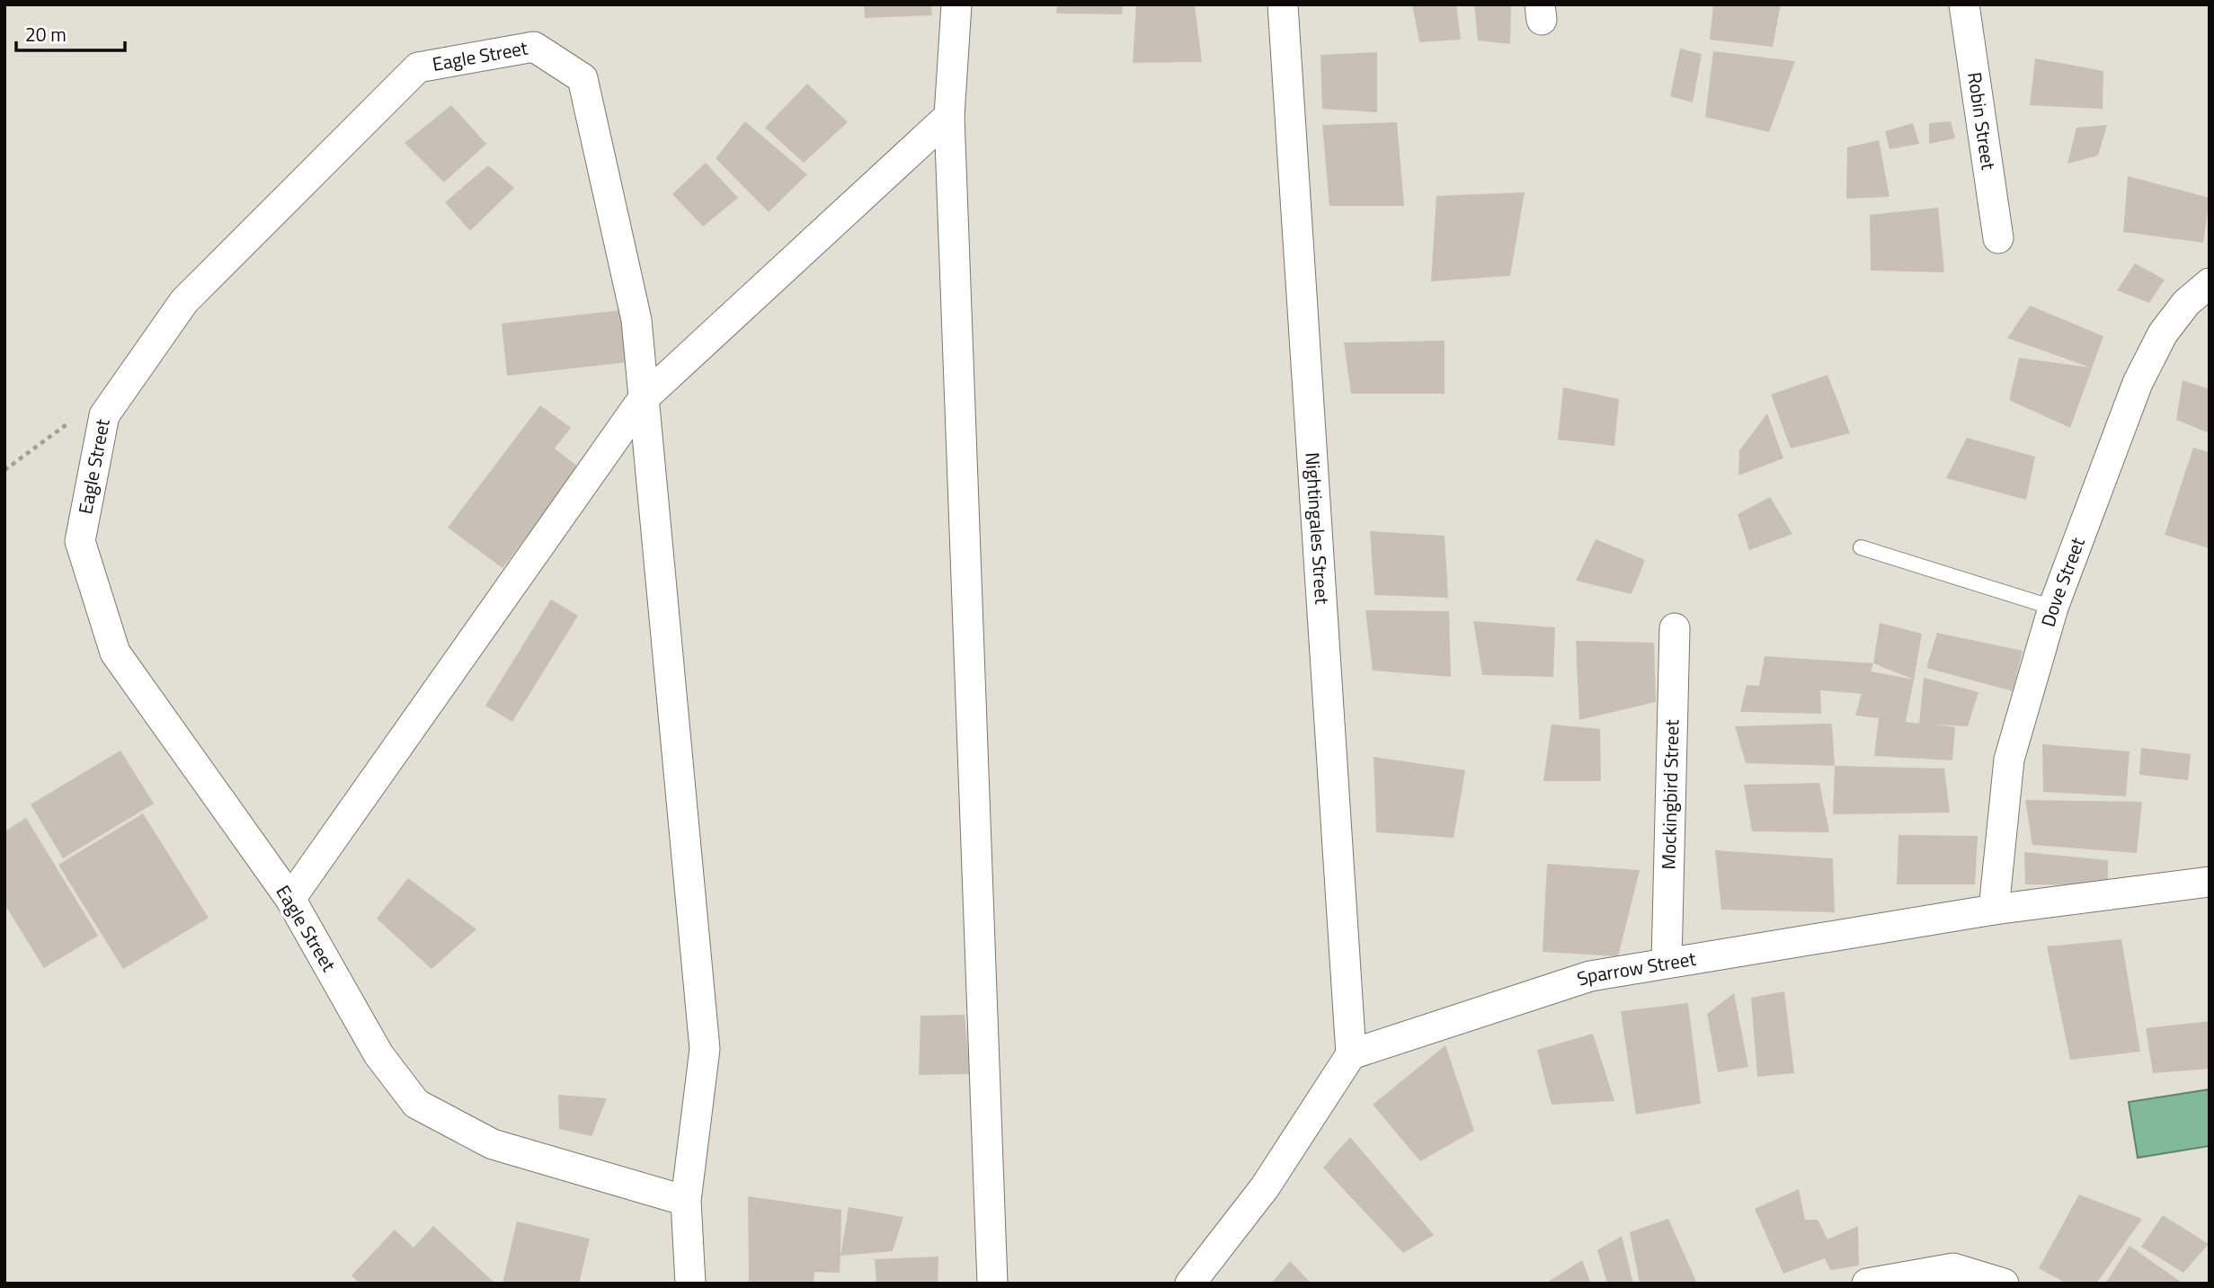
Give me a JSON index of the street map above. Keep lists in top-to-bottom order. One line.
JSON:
{"streets":{"street":["Eagle Street","Robin Street","Nightingales Street","Dove Street","Mockingbird Street","Sparrow Street"]},"crossings":[["Nightingales Street","Sparrow Street"],["Dove Street","Sparrow Street"],["Mockingbird Street","Sparrow Street"]],"scale_bar":"20 m"}
